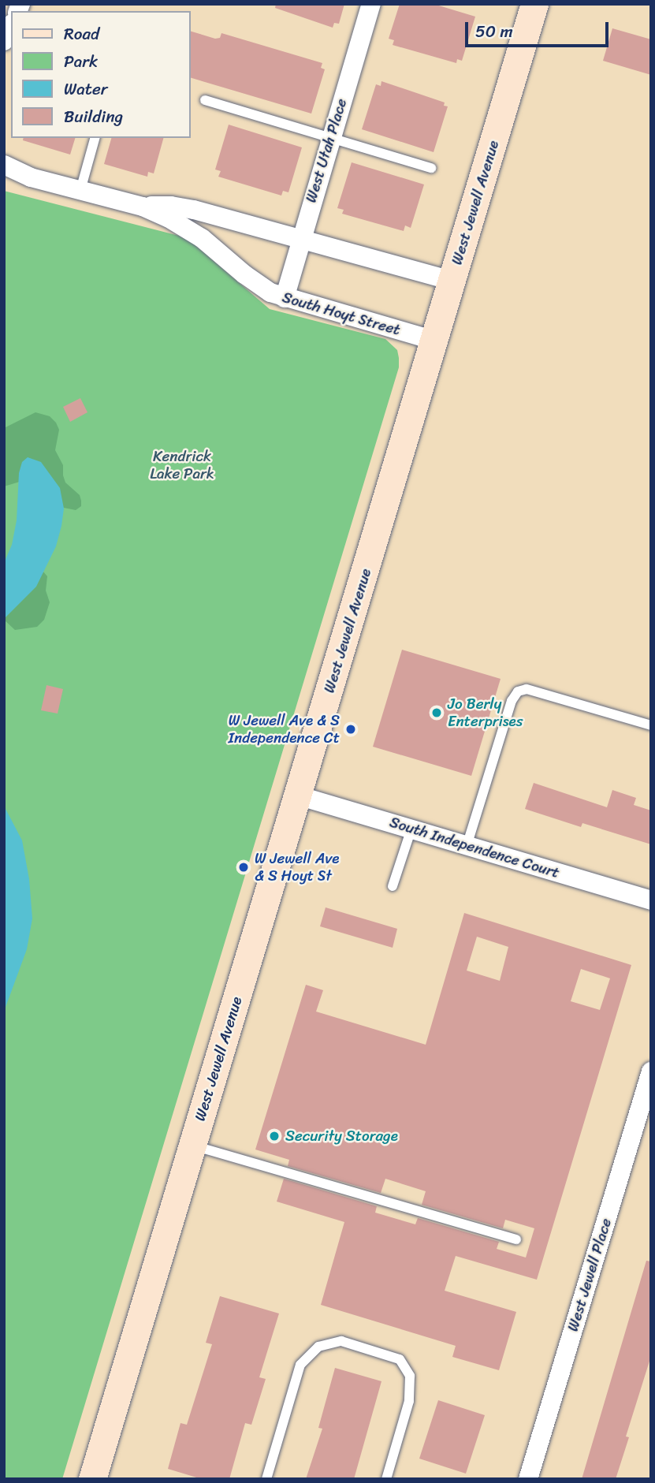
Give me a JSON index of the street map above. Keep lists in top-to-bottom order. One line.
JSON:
{"streets":{"main road":["West Jewell Avenue"],"street":["West Utah Place","South Hoyt Street","South Independence Court","West Jewell Place"]},"crossings":[["West Utah Place","South Hoyt Street"],["West Jewell Avenue","South Hoyt Street"],["West Jewell Avenue","South Independence Court"]],"parks":["Kendrick Lake Park"],"places":["Jo Berly Enterprises","W Jewell Ave & S Independence Ct","W Jewell Ave & S Hoyt St","Security Storage"],"legend":["Road","Park","Water","Building"],"scale_bar":"50 m"}
